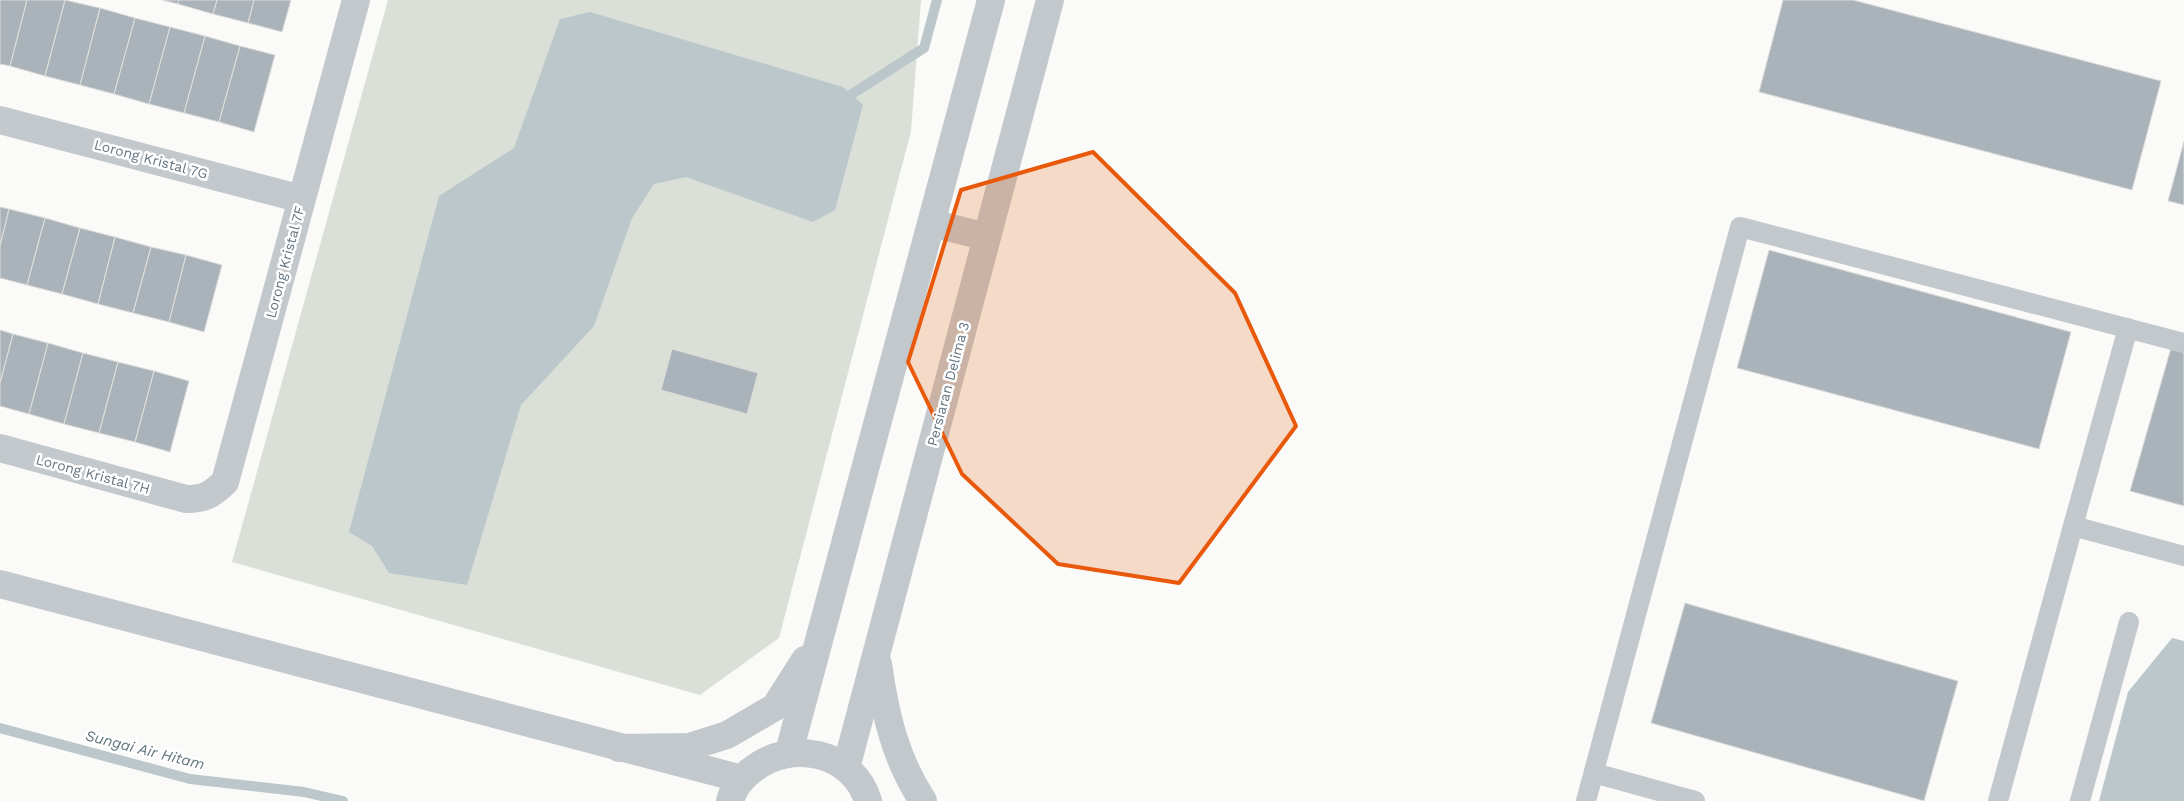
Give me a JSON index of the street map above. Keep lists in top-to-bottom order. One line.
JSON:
{"streets":{"street":["Lorong Kristal 7G","Lorong Kristal 7F","Persiaran Delima 3","Lorong Kristal 7H"]},"crossings":[["Lorong Kristal 7G","Lorong Kristal 7F"],["Lorong Kristal 7F","Lorong Kristal 7H"]],"water":["Sungai Air Hitam"]}
